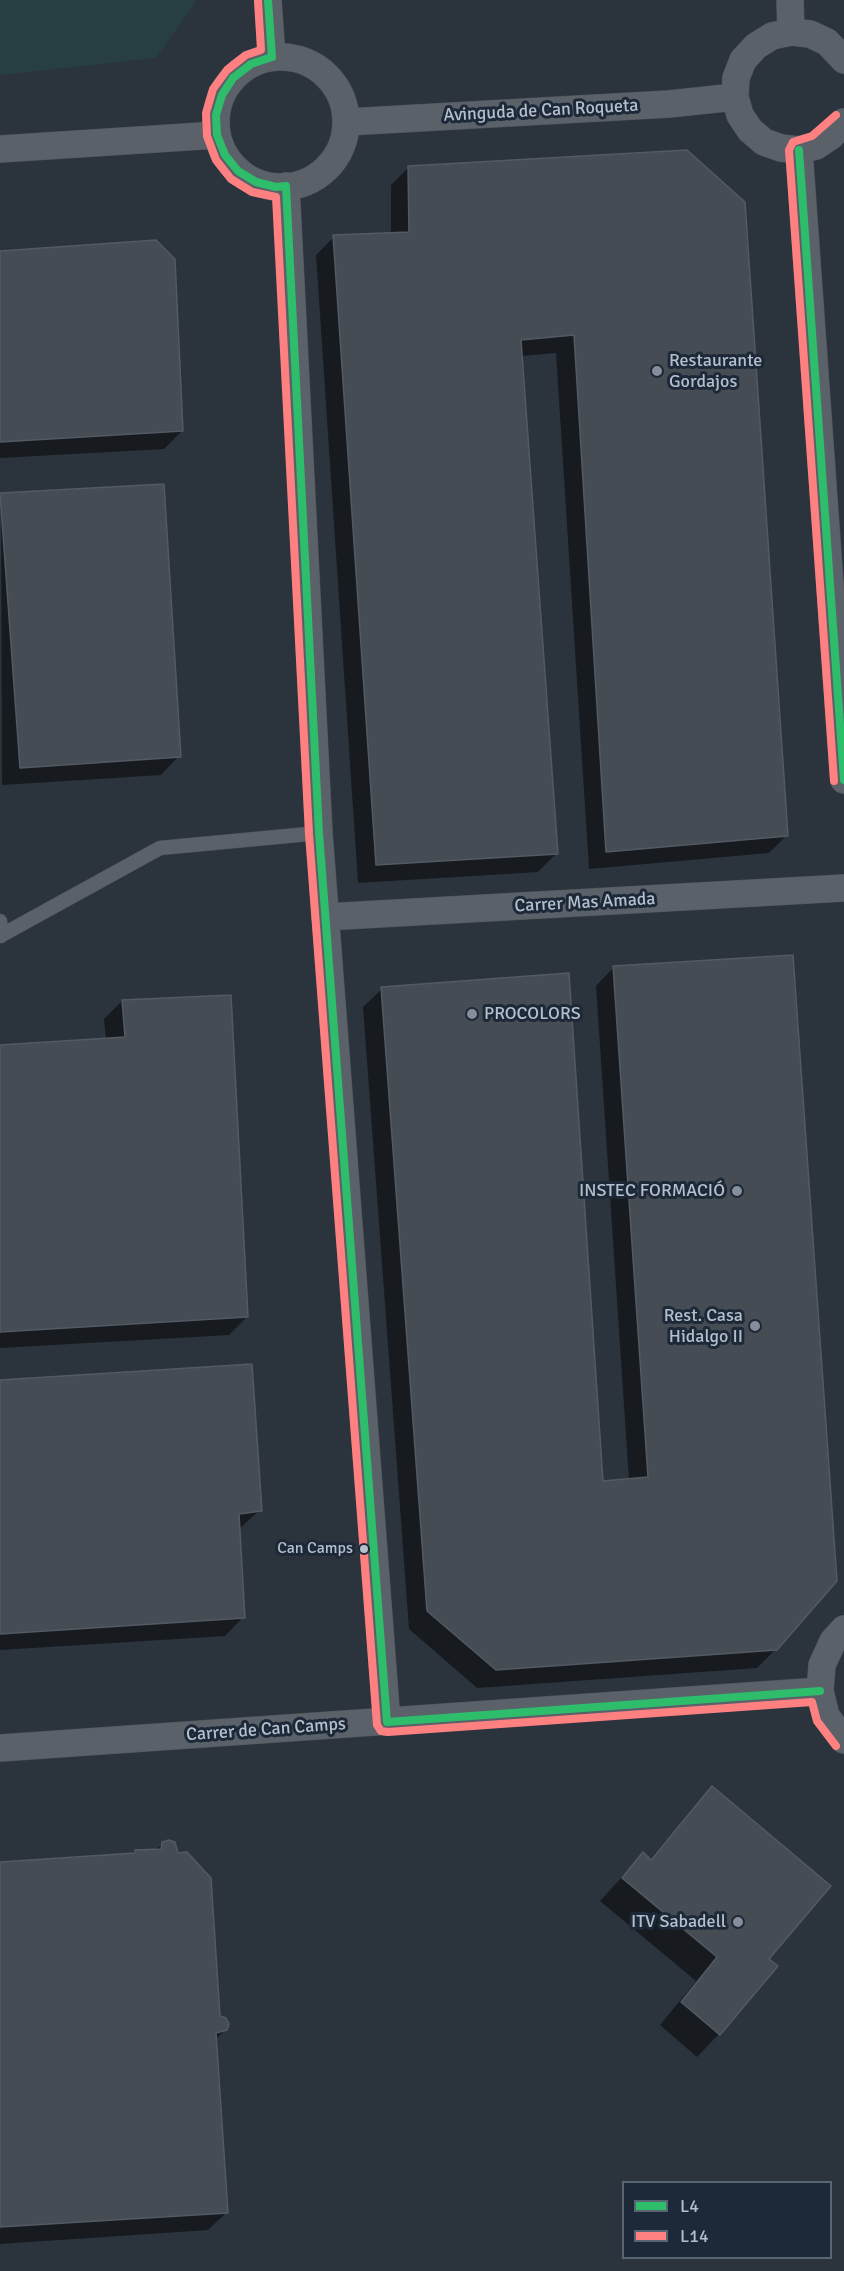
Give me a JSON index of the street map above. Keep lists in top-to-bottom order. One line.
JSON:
{"streets":{"street":["Avinguda de Can Roqueta","Carrer Mas Amada","Carrer de Can Camps"]},"places":["Restaurante Gordajos","PROCOLORS","INSTEC FORMACIÓ","Rest. Casa Hidalgo II","Can Camps","ITV Sabadell"],"lines":["transit line L4","transit line L14"],"legend":["L4","L14"]}
